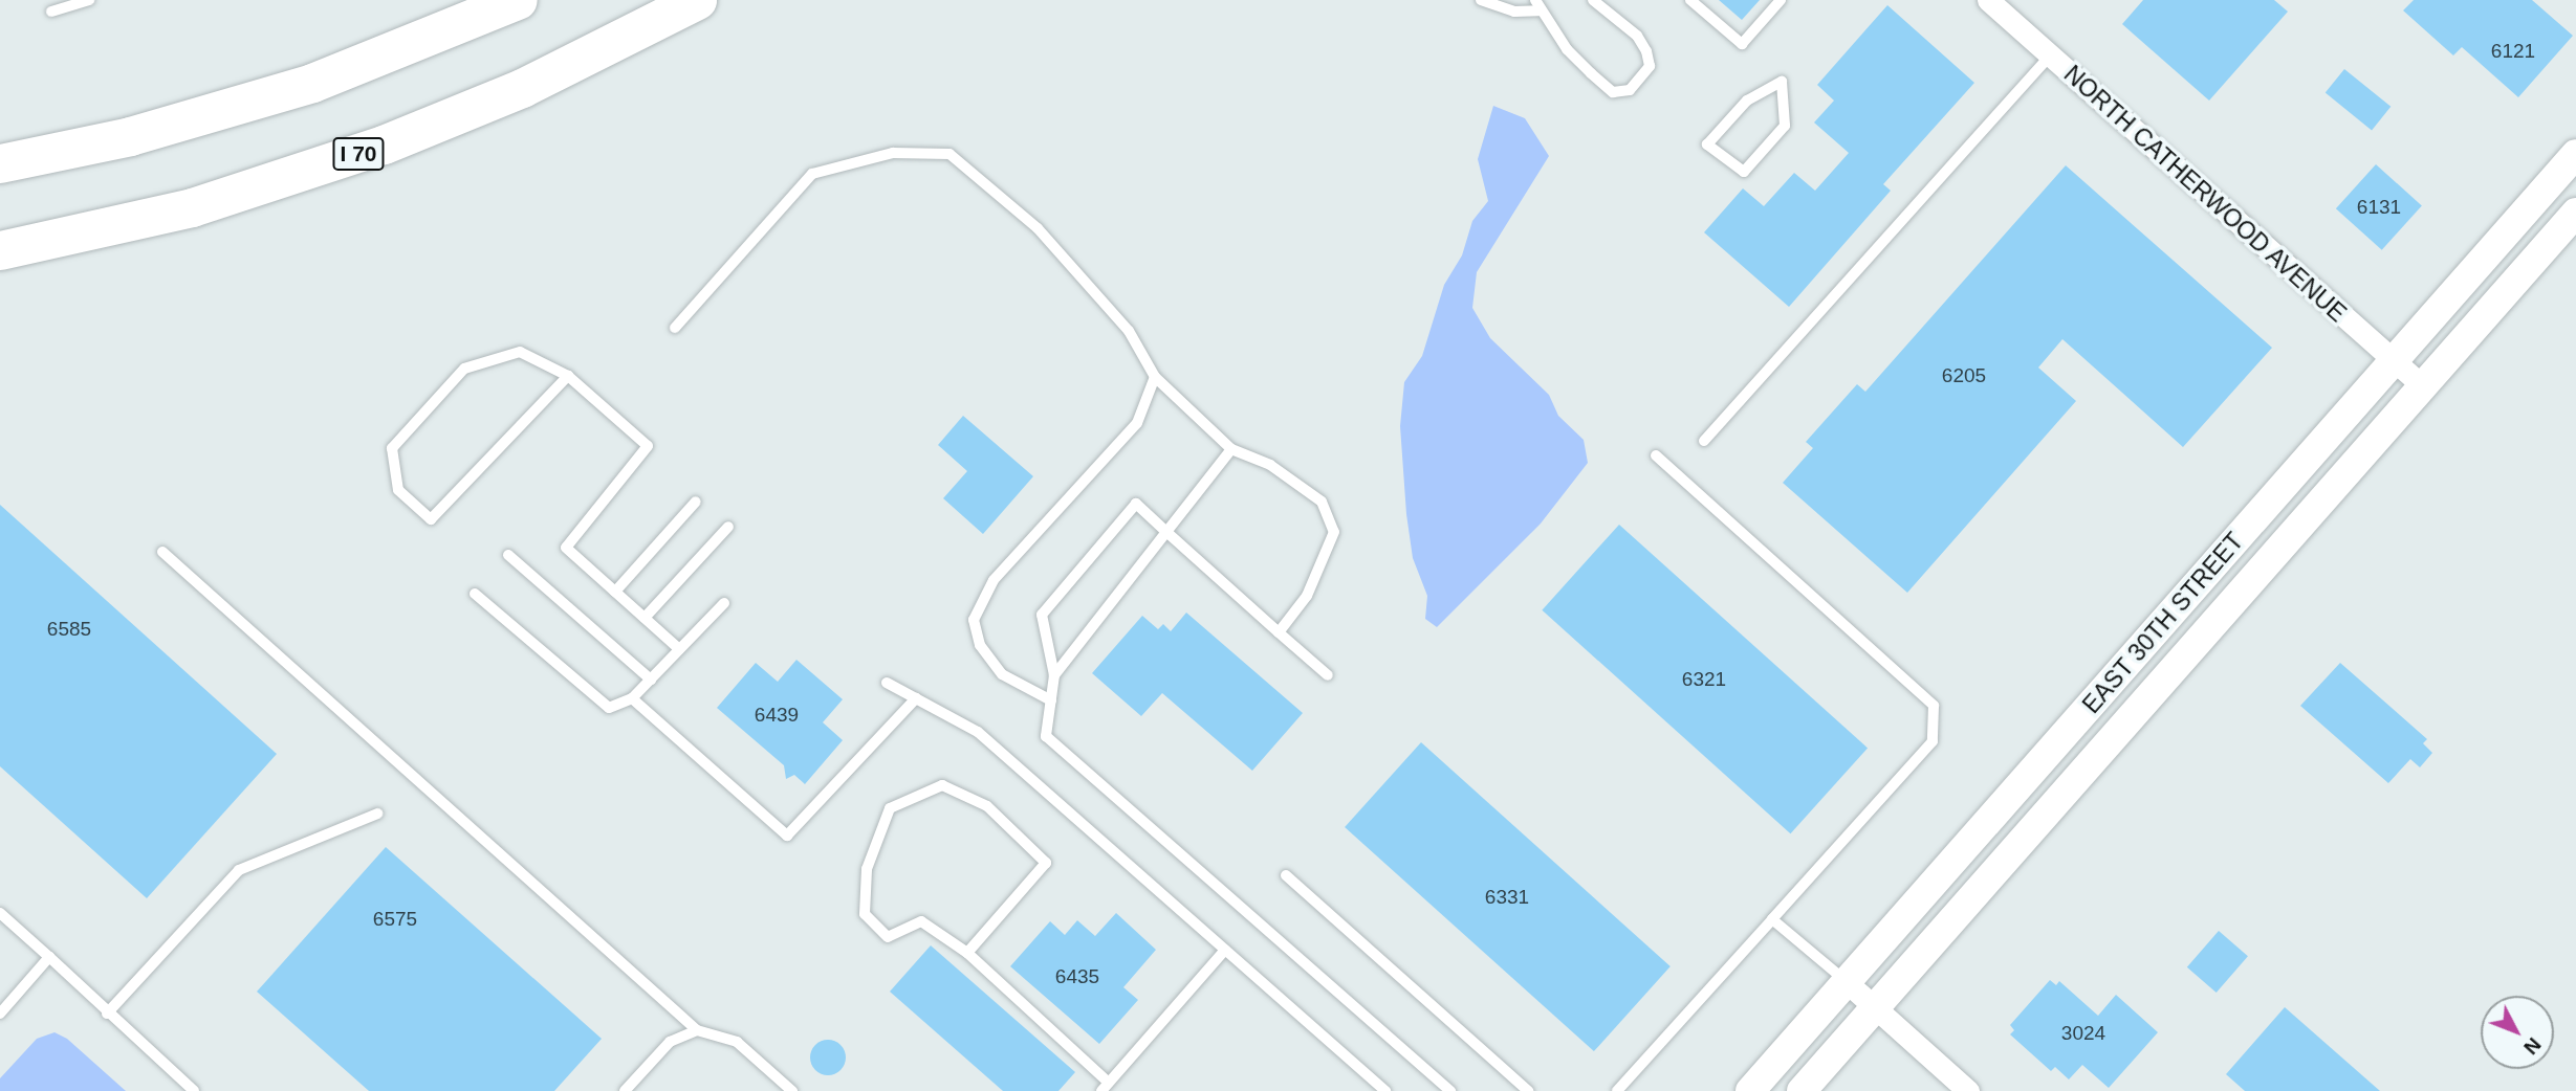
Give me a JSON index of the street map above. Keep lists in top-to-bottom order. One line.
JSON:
{"streets":{"highway":["I 70"],"main road":["EAST 30TH STREET"],"street":["NORTH CATHERWOOD AVENUE"]},"crossings":[["NORTH CATHERWOOD AVENUE","EAST 30TH STREET"]],"house_numbers":["6121","6131","6205","6585","6321","6439","6331","6575","6435","3024"],"north":"bottom right"}
